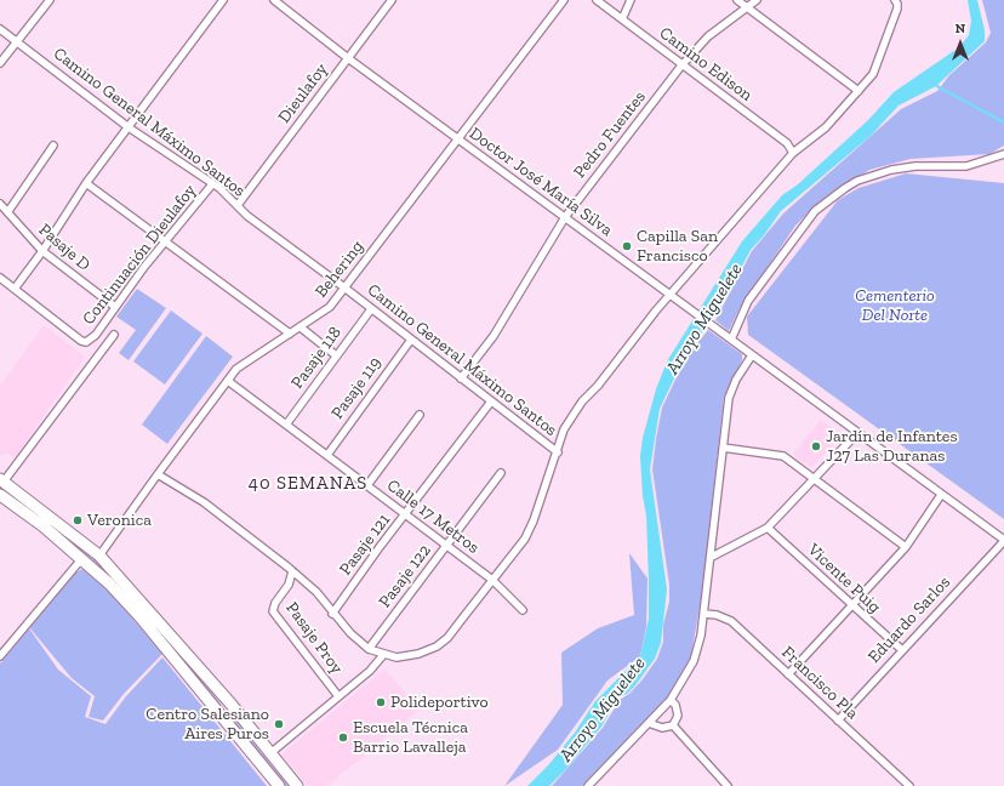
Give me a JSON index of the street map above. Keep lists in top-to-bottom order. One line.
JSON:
{"streets":{"street":["Camino Edison","Dieulafoy","Camino General Máximo Santos","Pedro Fuentes","Doctor José María Silva","Pasaje D","Continuación Dieulafoy","Behering","Pasaje 118","Pasaje 119","Calle 17 Metros","Pasaje 121","Pasaje 122","Vicente Puig","Eduardo Sarlos","Pasaje Proy","Francisco Pla"]},"crossings":[["Camino Edison","Pedro Fuentes"],["Dieulafoy","Camino General Máximo Santos"],["Dieulafoy","Doctor José María Silva"],["Camino General Máximo Santos","Pedro Fuentes"],["Camino General Máximo Santos","Continuación Dieulafoy"],["Camino General Máximo Santos","Behering"],["Camino General Máximo Santos","Pasaje 118"],["Camino General Máximo Santos","Pasaje 119"],["Camino General Máximo Santos","Pasaje 121"],["Pedro Fuentes","Doctor José María Silva"],["Doctor José María Silva","Behering"],["Doctor José María Silva","Eduardo Sarlos"],["Pasaje D","Continuación Dieulafoy"],["Behering","Calle 17 Metros"],["Pasaje 118","Calle 17 Metros"],["Pasaje 119","Calle 17 Metros"],["Calle 17 Metros","Pasaje 121"],["Calle 17 Metros","Pasaje 122"],["Vicente Puig","Eduardo Sarlos"],["Eduardo Sarlos","Francisco Pla"]],"districts":["40 SEMANAS"],"water":["Arroyo Miguelete"],"parks":["Cementerio Del Norte"],"places":["Capilla San Francisco","Jardín de Infantes J27 Las Duranas","Veronica","Polideportivo","Centro Salesiano Aires Puros","Escuela Técnica Barrio Lavalleja"],"north":"top"}
